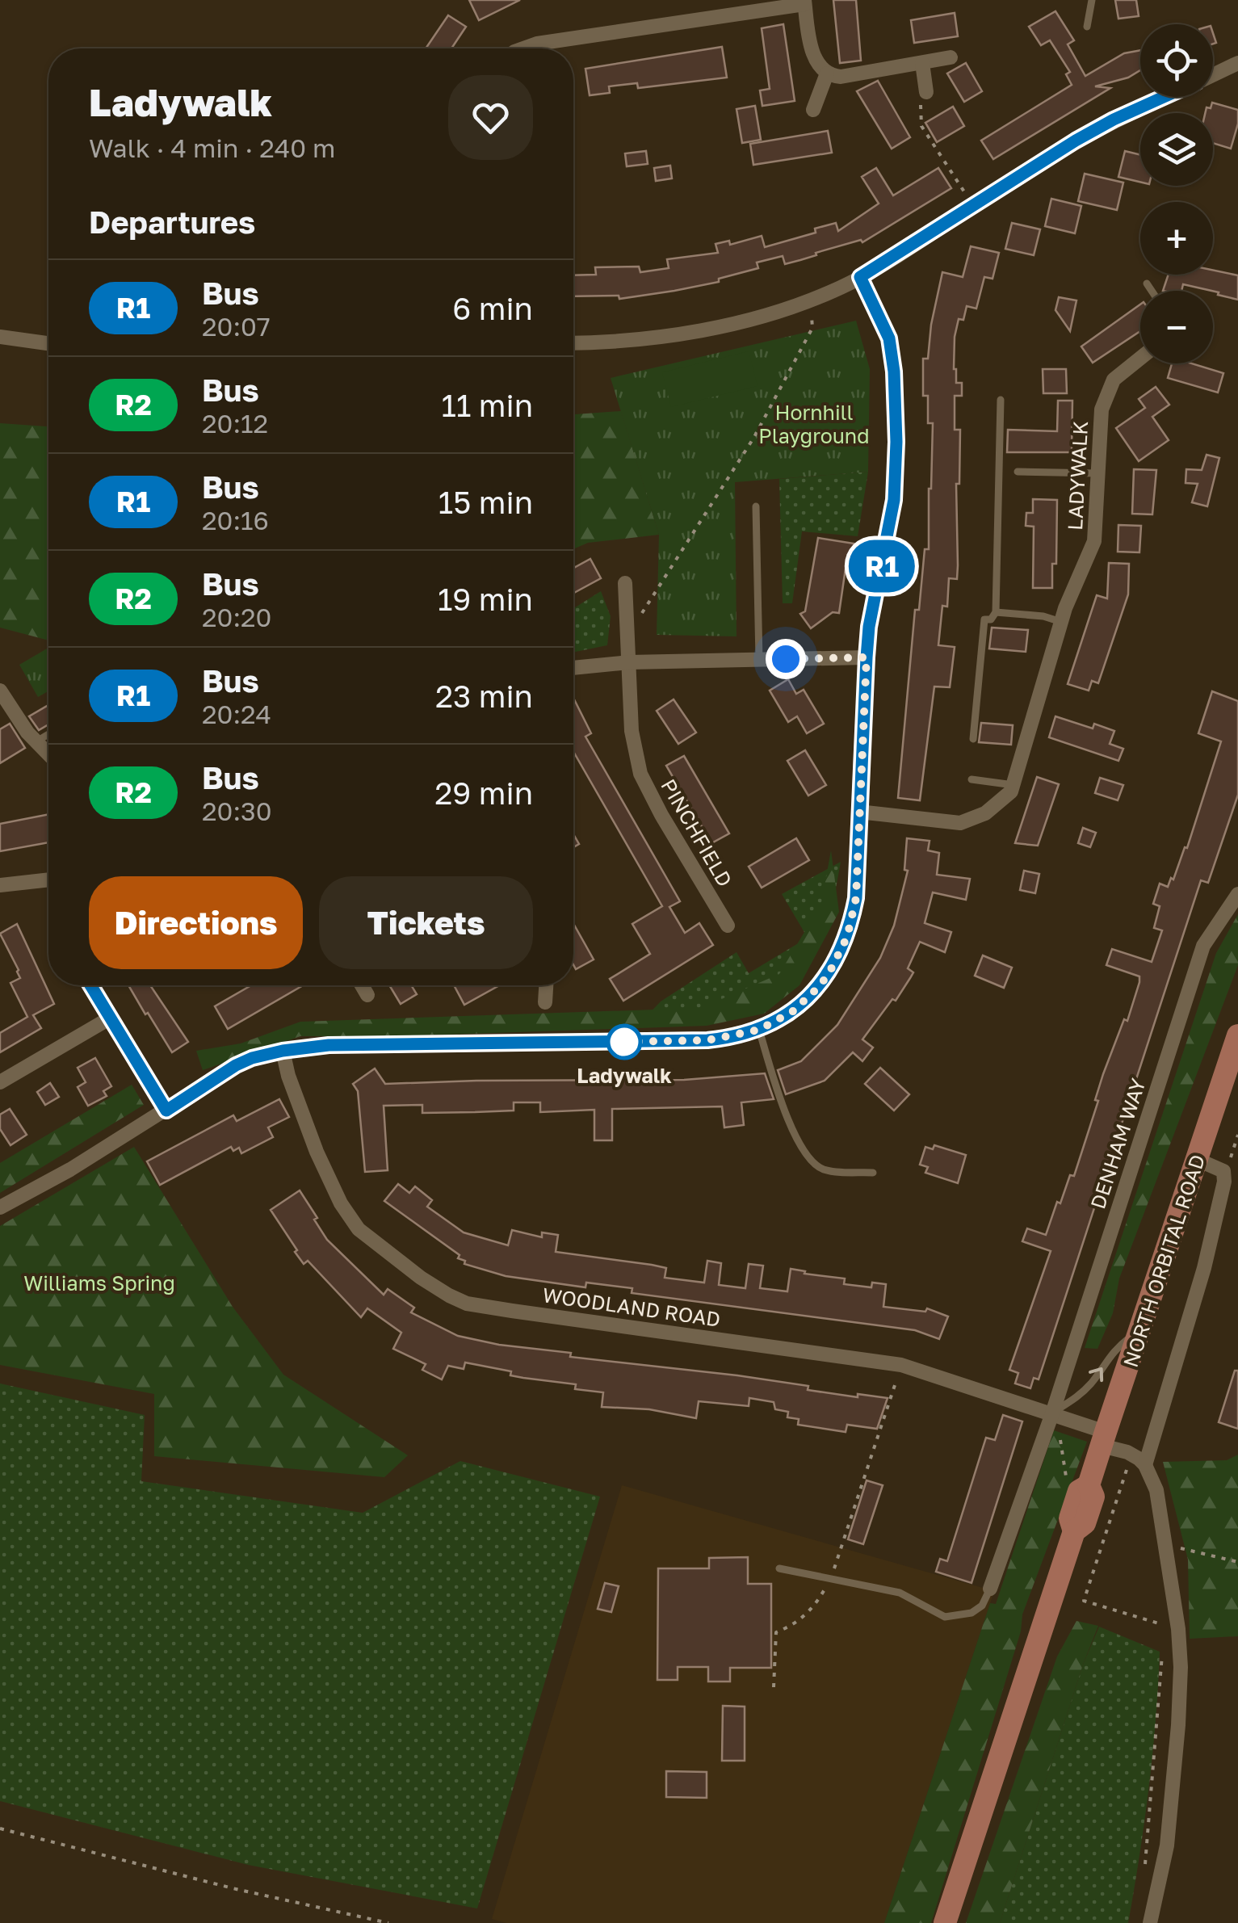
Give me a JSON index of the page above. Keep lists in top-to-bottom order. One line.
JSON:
{"streets":{"main road":["NORTH ORBITAL ROAD"],"street":["LADYWALK","PINCHFIELD","DENHAM WAY","WOODLAND ROAD"]},"crossings":[["DENHAM WAY","WOODLAND ROAD"],["NORTH ORBITAL ROAD","WOODLAND ROAD"]],"parks":["Hornhill Playground","Williams Spring"],"places":["Ladywalk"],"lines":["bus line R1"],"page":{"on_map":"R1","map_buttons":["+","−"],"heading":[["Ladywalk","Walk · 4 min · 240 m"],"Departures"],"list":[{"mark":"R1","name":"Bus","note":"20:07","value":"6 min"},{"mark":"R2","name":"Bus","note":"20:12","value":"11 min"},{"mark":"R1","name":"Bus","note":"20:16","value":"15 min"},{"mark":"R2","name":"Bus","note":"20:20","value":"19 min"},{"mark":"R1","name":"Bus","note":"20:24","value":"23 min"},{"mark":"R2","name":"Bus","note":"20:30","value":"29 min"}],"buttons":["Directions","Tickets"]}}
